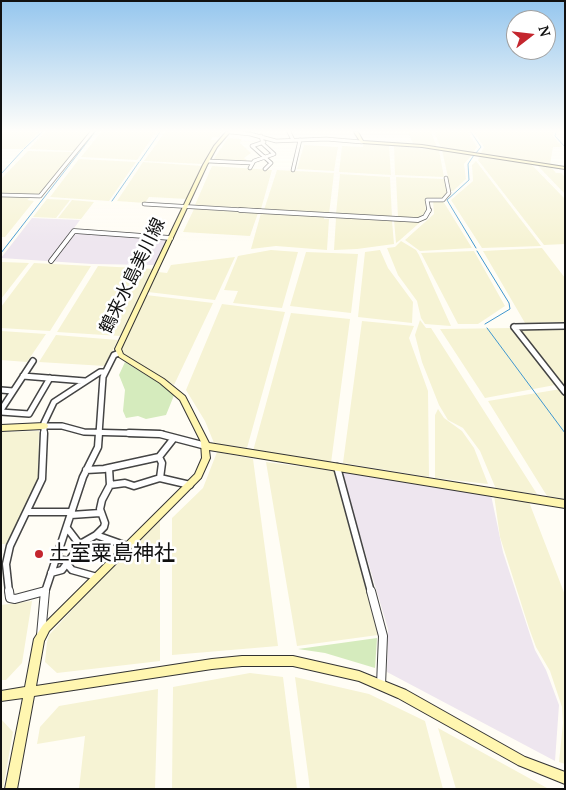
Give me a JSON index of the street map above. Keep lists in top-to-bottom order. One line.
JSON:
{"streets":{"street":["鶴来水島美川線"]},"places":["土室粟島神社"],"north":"right"}
